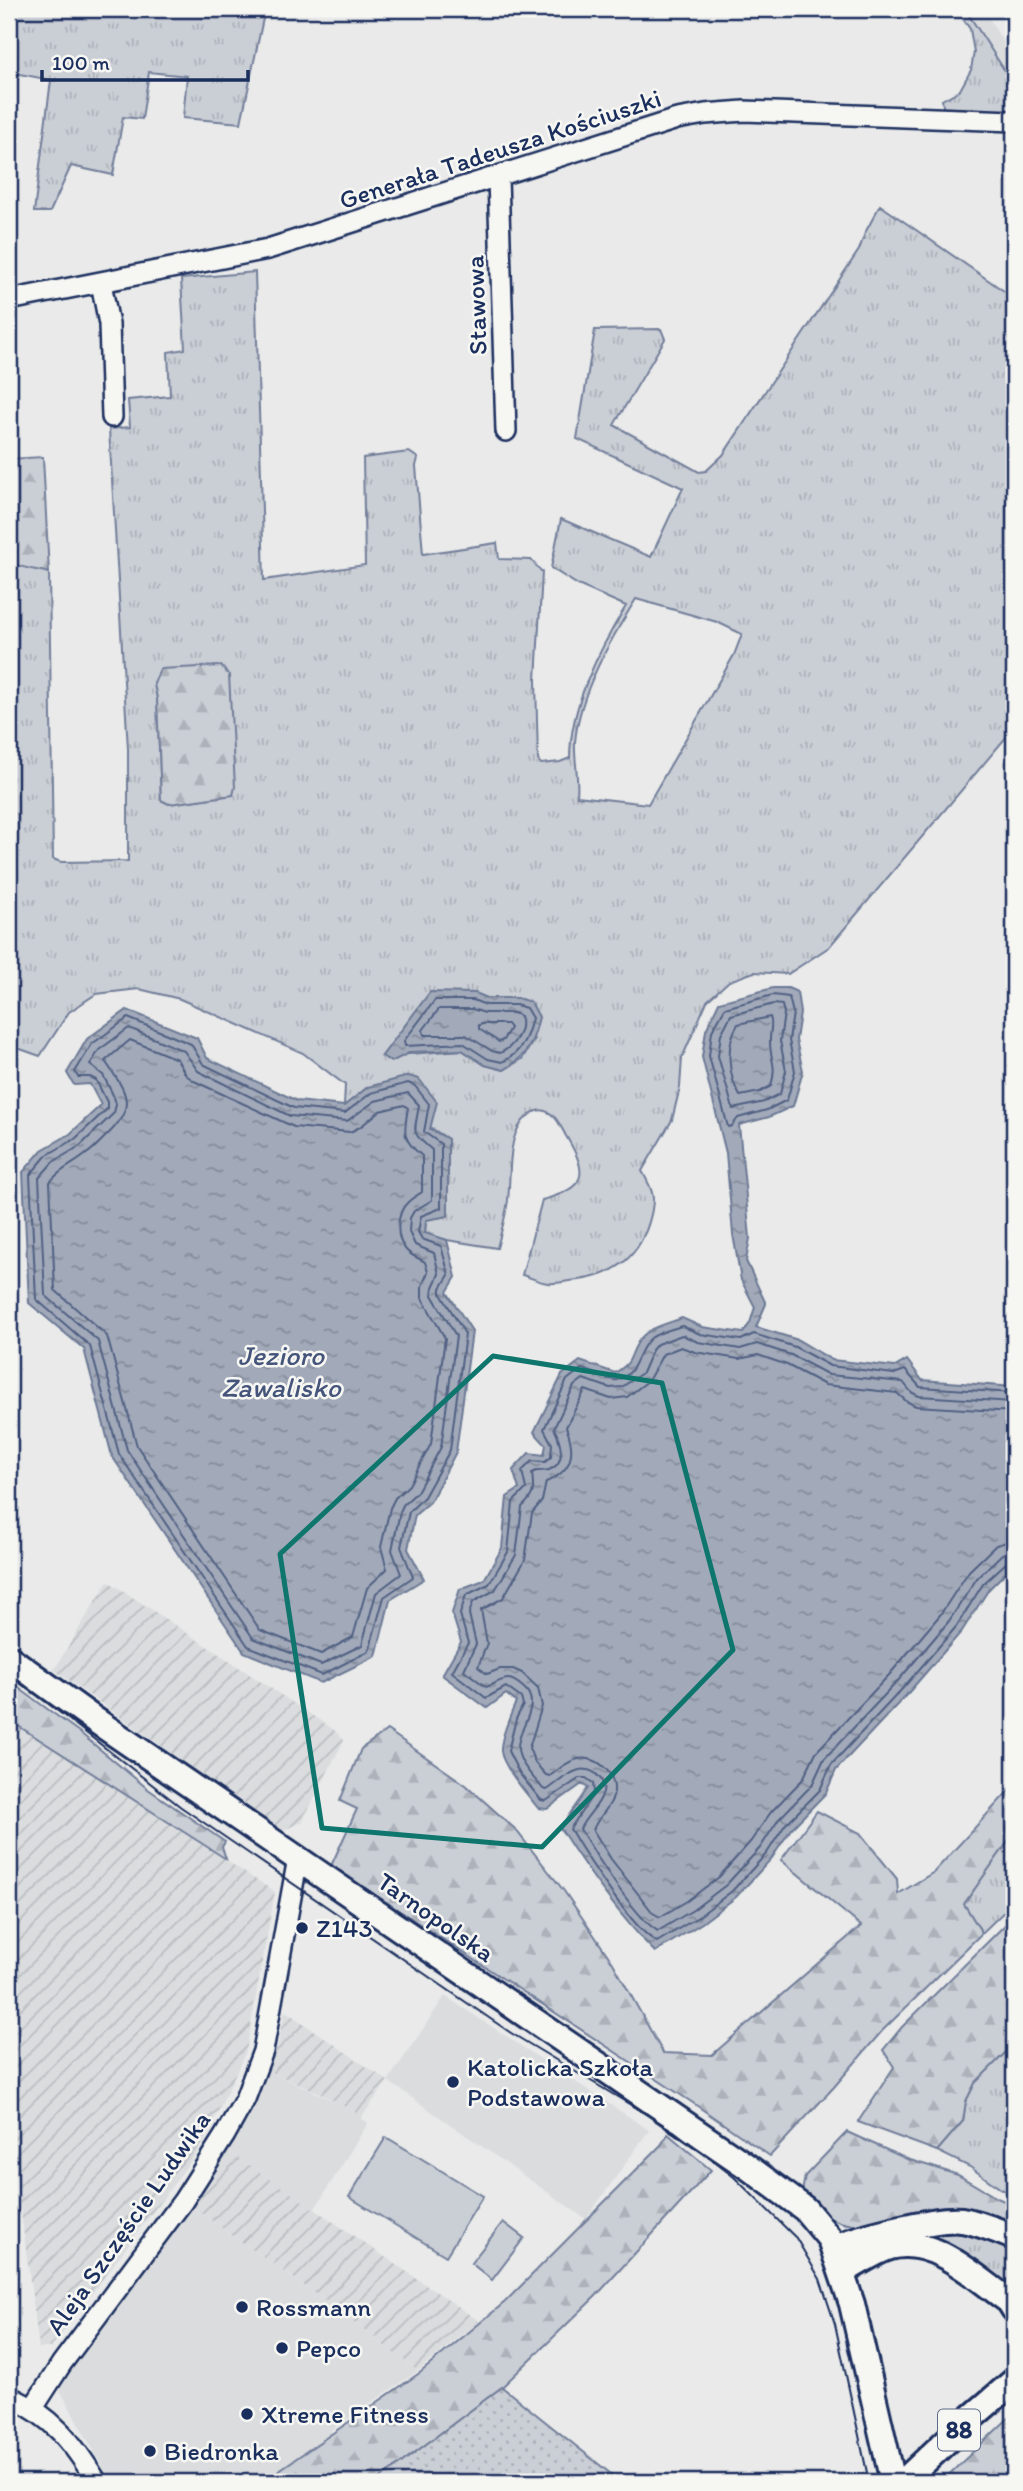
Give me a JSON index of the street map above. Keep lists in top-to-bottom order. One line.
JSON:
{"streets":{"main road":["Tarnopolska","88"],"street":["Generała Tadeusza Kościuszki","Stawowa","Aleja Szczęście Ludwika"]},"crossings":[["Generała Tadeusza Kościuszki","Stawowa"],["Tarnopolska","Aleja Szczęście Ludwika"]],"water":["Jezioro Zawalisko"],"places":["Z143","Katolicka Szkoła Podstawowa","Rossmann","Pepco","Xtreme Fitness","Biedronka"],"scale_bar":"100 m"}
